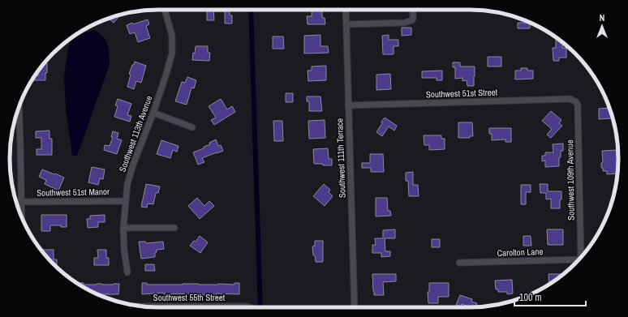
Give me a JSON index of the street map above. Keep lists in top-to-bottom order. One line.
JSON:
{"streets":{"street":["Southwest 51st Street","Southwest 113th Avenue","Southwest 111th Terrace","Southwest 109th Avenue","Southwest 51st Manor","Carolton Lane","Southwest 55th Street"]},"crossings":[["Southwest 51st Street","Southwest 111th Terrace"],["Southwest 51st Street","Southwest 109th Avenue"],["Southwest 113th Avenue","Southwest 51st Manor"]],"scale_bar":"100 m","north":"top"}
